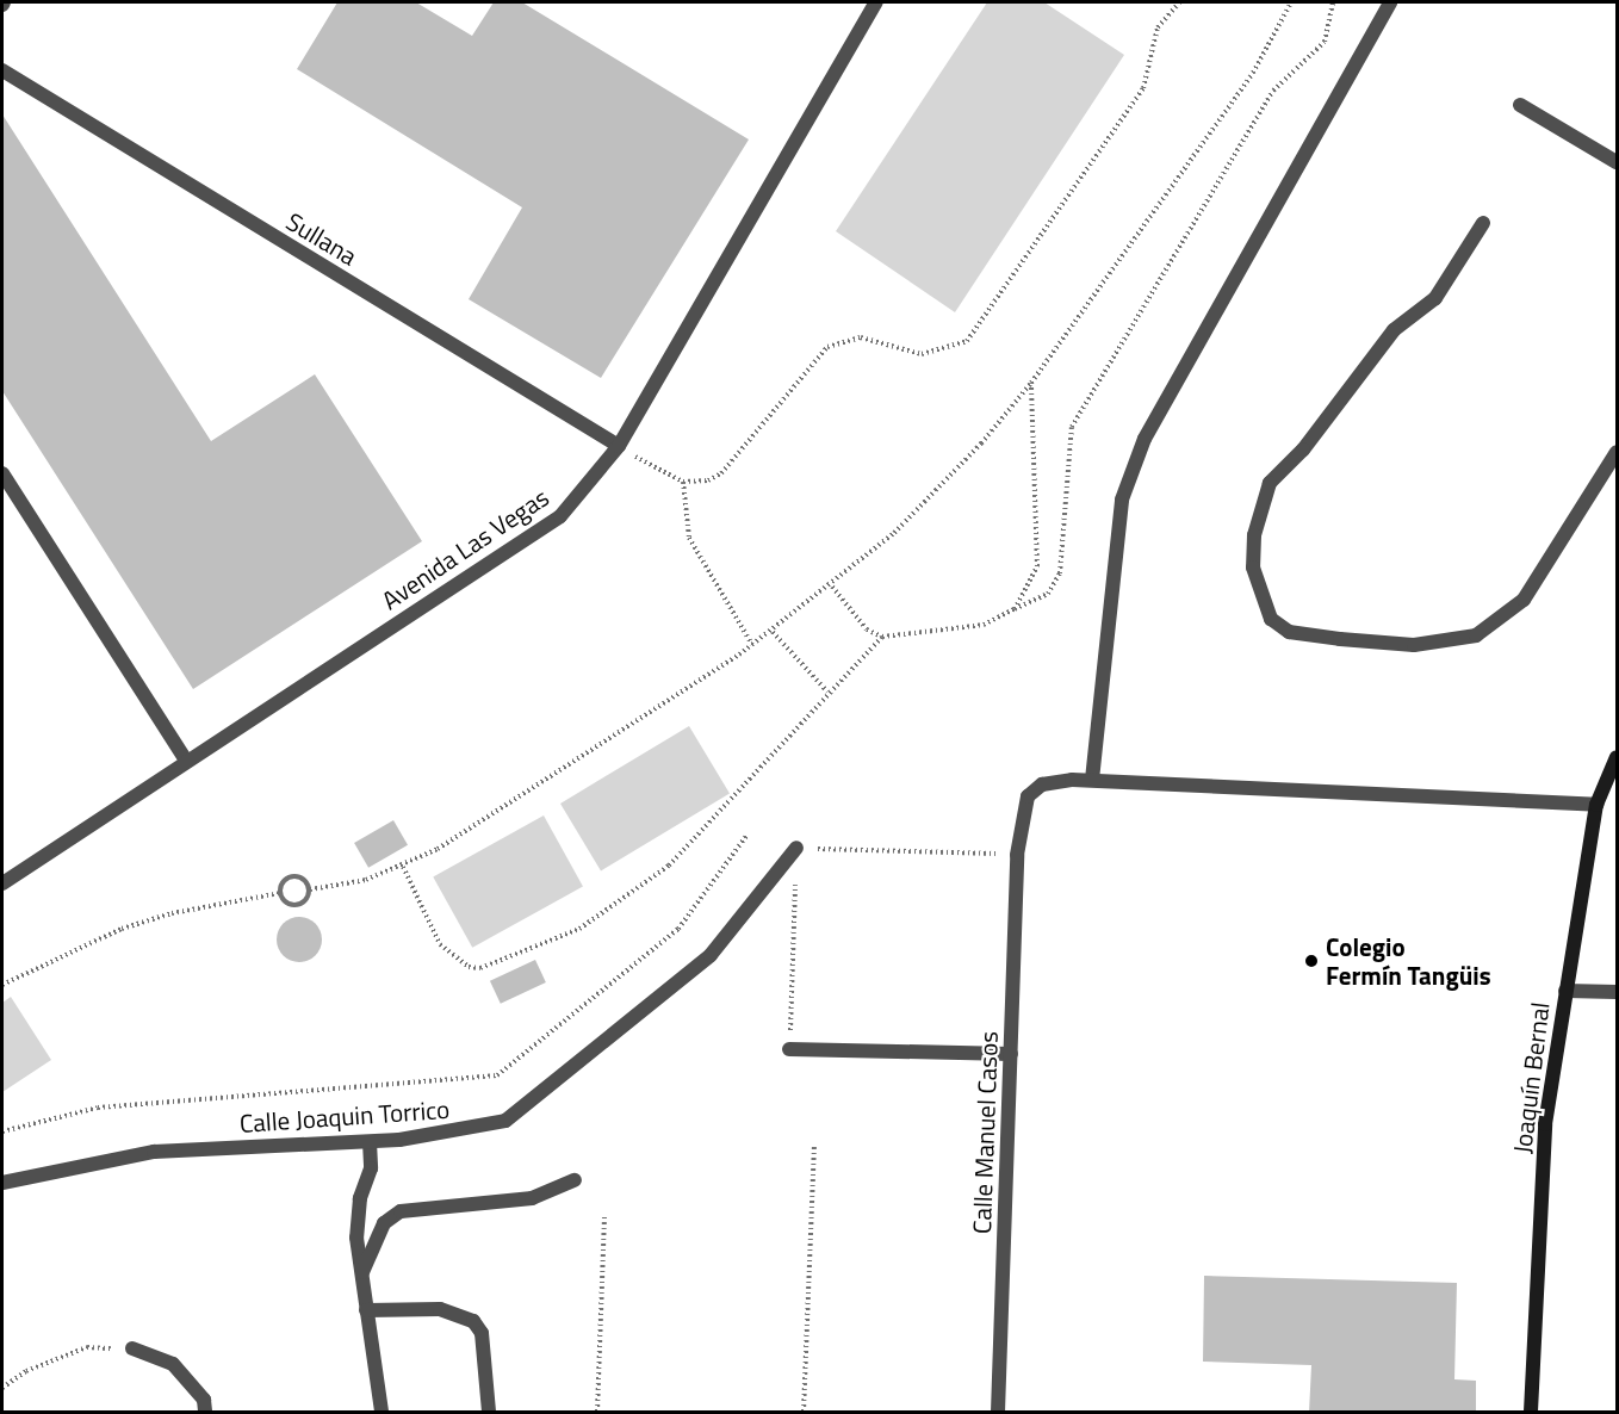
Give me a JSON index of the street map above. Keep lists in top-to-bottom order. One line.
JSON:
{"streets":{"street":["Sullana","Avenida Las Vegas","Joaquín Bernal","Calle Joaquin Torrico","Calle Manuel Casos"]},"crossings":[["Sullana","Avenida Las Vegas"],["Joaquín Bernal","Calle Manuel Casos"]],"places":["Colegio Fermín Tangüis"]}
